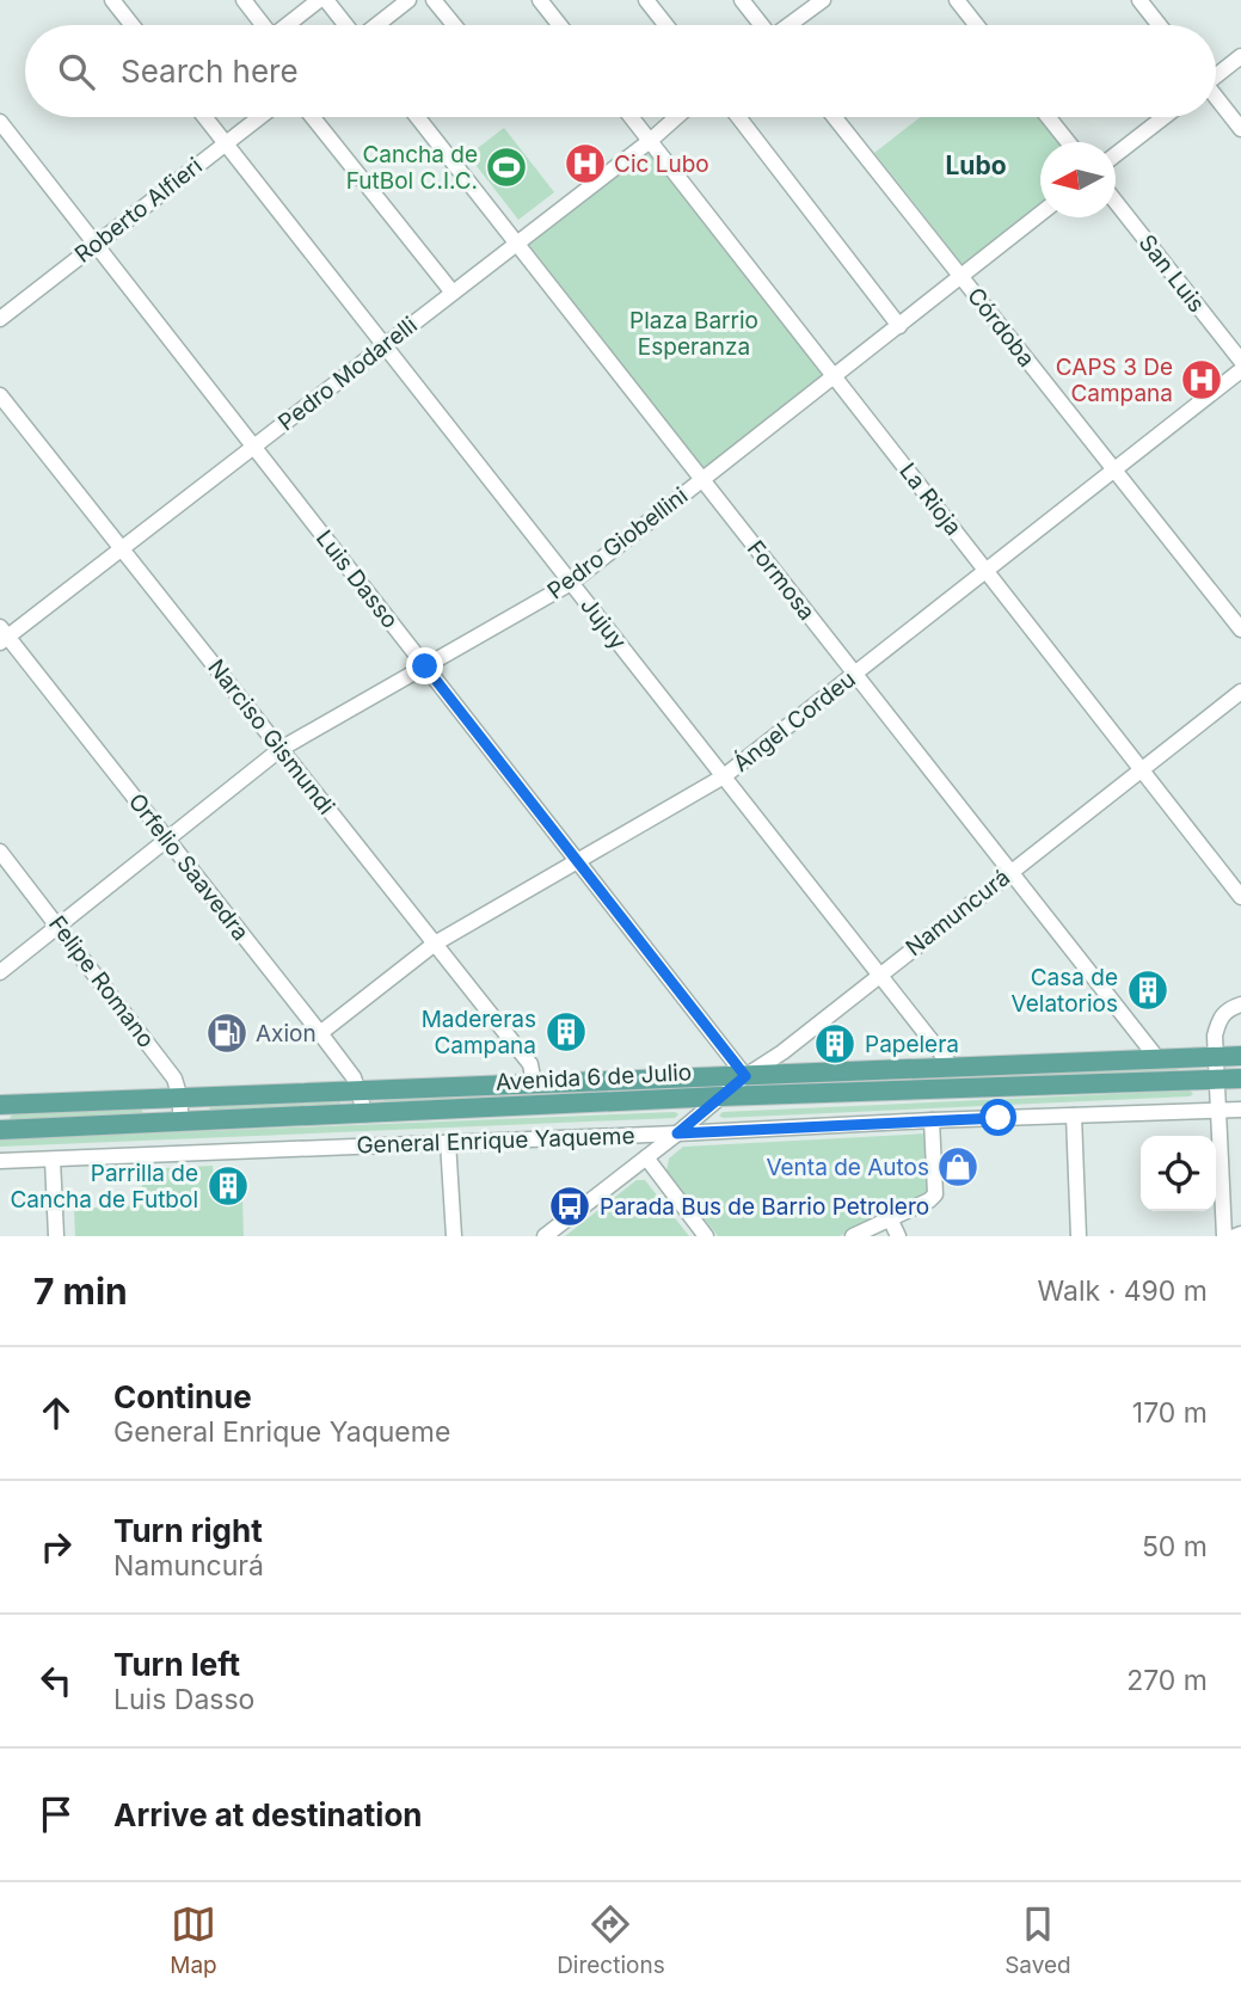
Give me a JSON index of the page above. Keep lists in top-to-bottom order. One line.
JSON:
{"streets":{"main road":["Avenida 6 de Julio"],"street":["Roberto Alfieri","San Luis","Córdoba","Pedro Modarelli","La Rioja","Pedro Giobellini","Luis Dasso","Formosa","Jujuy","Ángel Cordeu","Narciso Gismundi","Orfelio Saavedra","Namuncurá","Felipe Romano","General Enrique Yaqueme"]},"crossings":[["Roberto Alfieri","Luis Dasso"],["Roberto Alfieri","Jujuy"],["Córdoba","Pedro Giobellini"],["Córdoba","Ángel Cordeu"],["Pedro Modarelli","La Rioja"],["Pedro Modarelli","Luis Dasso"],["Pedro Modarelli","Formosa"],["Pedro Modarelli","Jujuy"],["Pedro Modarelli","Narciso Gismundi"],["Pedro Modarelli","Orfelio Saavedra"],["La Rioja","Pedro Giobellini"],["La Rioja","Ángel Cordeu"],["La Rioja","Namuncurá"],["Pedro Giobellini","Luis Dasso"],["Pedro Giobellini","Formosa"],["Pedro Giobellini","Jujuy"],["Pedro Giobellini","Narciso Gismundi"],["Pedro Giobellini","Orfelio Saavedra"],["Pedro Giobellini","Felipe Romano"],["Luis Dasso","Ángel Cordeu"],["Luis Dasso","Namuncurá"],["Luis Dasso","Avenida 6 de Julio"],["Formosa","Ángel Cordeu"],["Formosa","Namuncurá"],["Formosa","Avenida 6 de Julio"],["Jujuy","Ángel Cordeu"],["Jujuy","Namuncurá"],["Jujuy","Avenida 6 de Julio"],["Ángel Cordeu","Narciso Gismundi"],["Ángel Cordeu","Orfelio Saavedra"],["Narciso Gismundi","Avenida 6 de Julio"],["Orfelio Saavedra","Avenida 6 de Julio"],["Namuncurá","Avenida 6 de Julio"],["Namuncurá","General Enrique Yaqueme"],["Felipe Romano","Avenida 6 de Julio"]],"districts":["Lubo"],"parks":["Plaza Barrio Esperanza"],"places":{"hospital":["Cic Lubo","CAPS 3 De Campana"],"sports":["Cancha de FutBol C.I.C."],"building":["Casa de Velatorios","Madereras Campana","Papelera","Parrilla de Cancha de Futbol"],"fuel station":["Axion"],"shop":["Venta de Autos"],"bus stop":["Parada Bus de Barrio Petrolero"]},"north":"left","page":{"search":"Search here","heading":["7 min","Walk · 490 m"],"list":[["Continue","General Enrique Yaqueme","170 m"],["Turn right","Namuncurá","50 m"],["Turn left","Luis Dasso","270 m"],"Arrive at destination"],"nav":["Map","Directions","Saved"]}}
